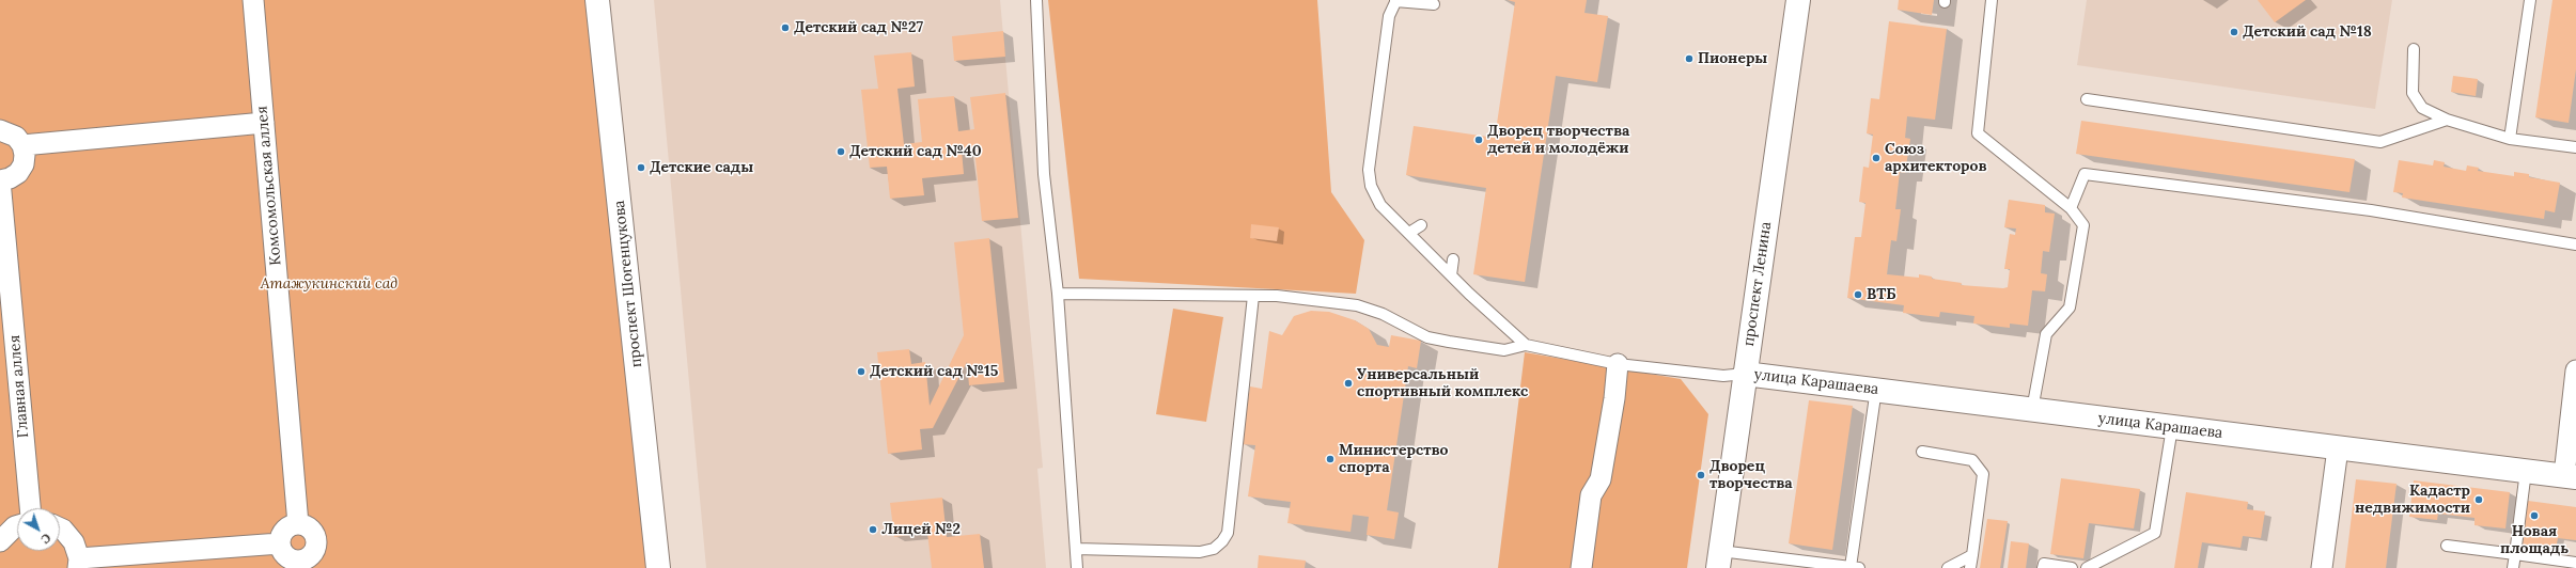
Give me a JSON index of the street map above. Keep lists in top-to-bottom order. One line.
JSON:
{"streets":{"street":["Комсомольская аллея","проспект Шогенцукова","проспект Ленина","улица Карашаева","Главная аллея"]},"crossings":[["проспект Ленина","улица Карашаева"]],"parks":["Атажукинский сад"],"places":["Детский сад №27","Детский сад №18","Пионеры","Дворец творчества детей и молодёжи","Детский сад №40","Союз архитекторов","Детские сады","ВТБ","Детский сад №15","Универсальный спортивный комплекс","Министерство спорта","Дворец творчества","Кадастр недвижимости","Новая площадь","Лицей №2"],"north":"bottom right"}
